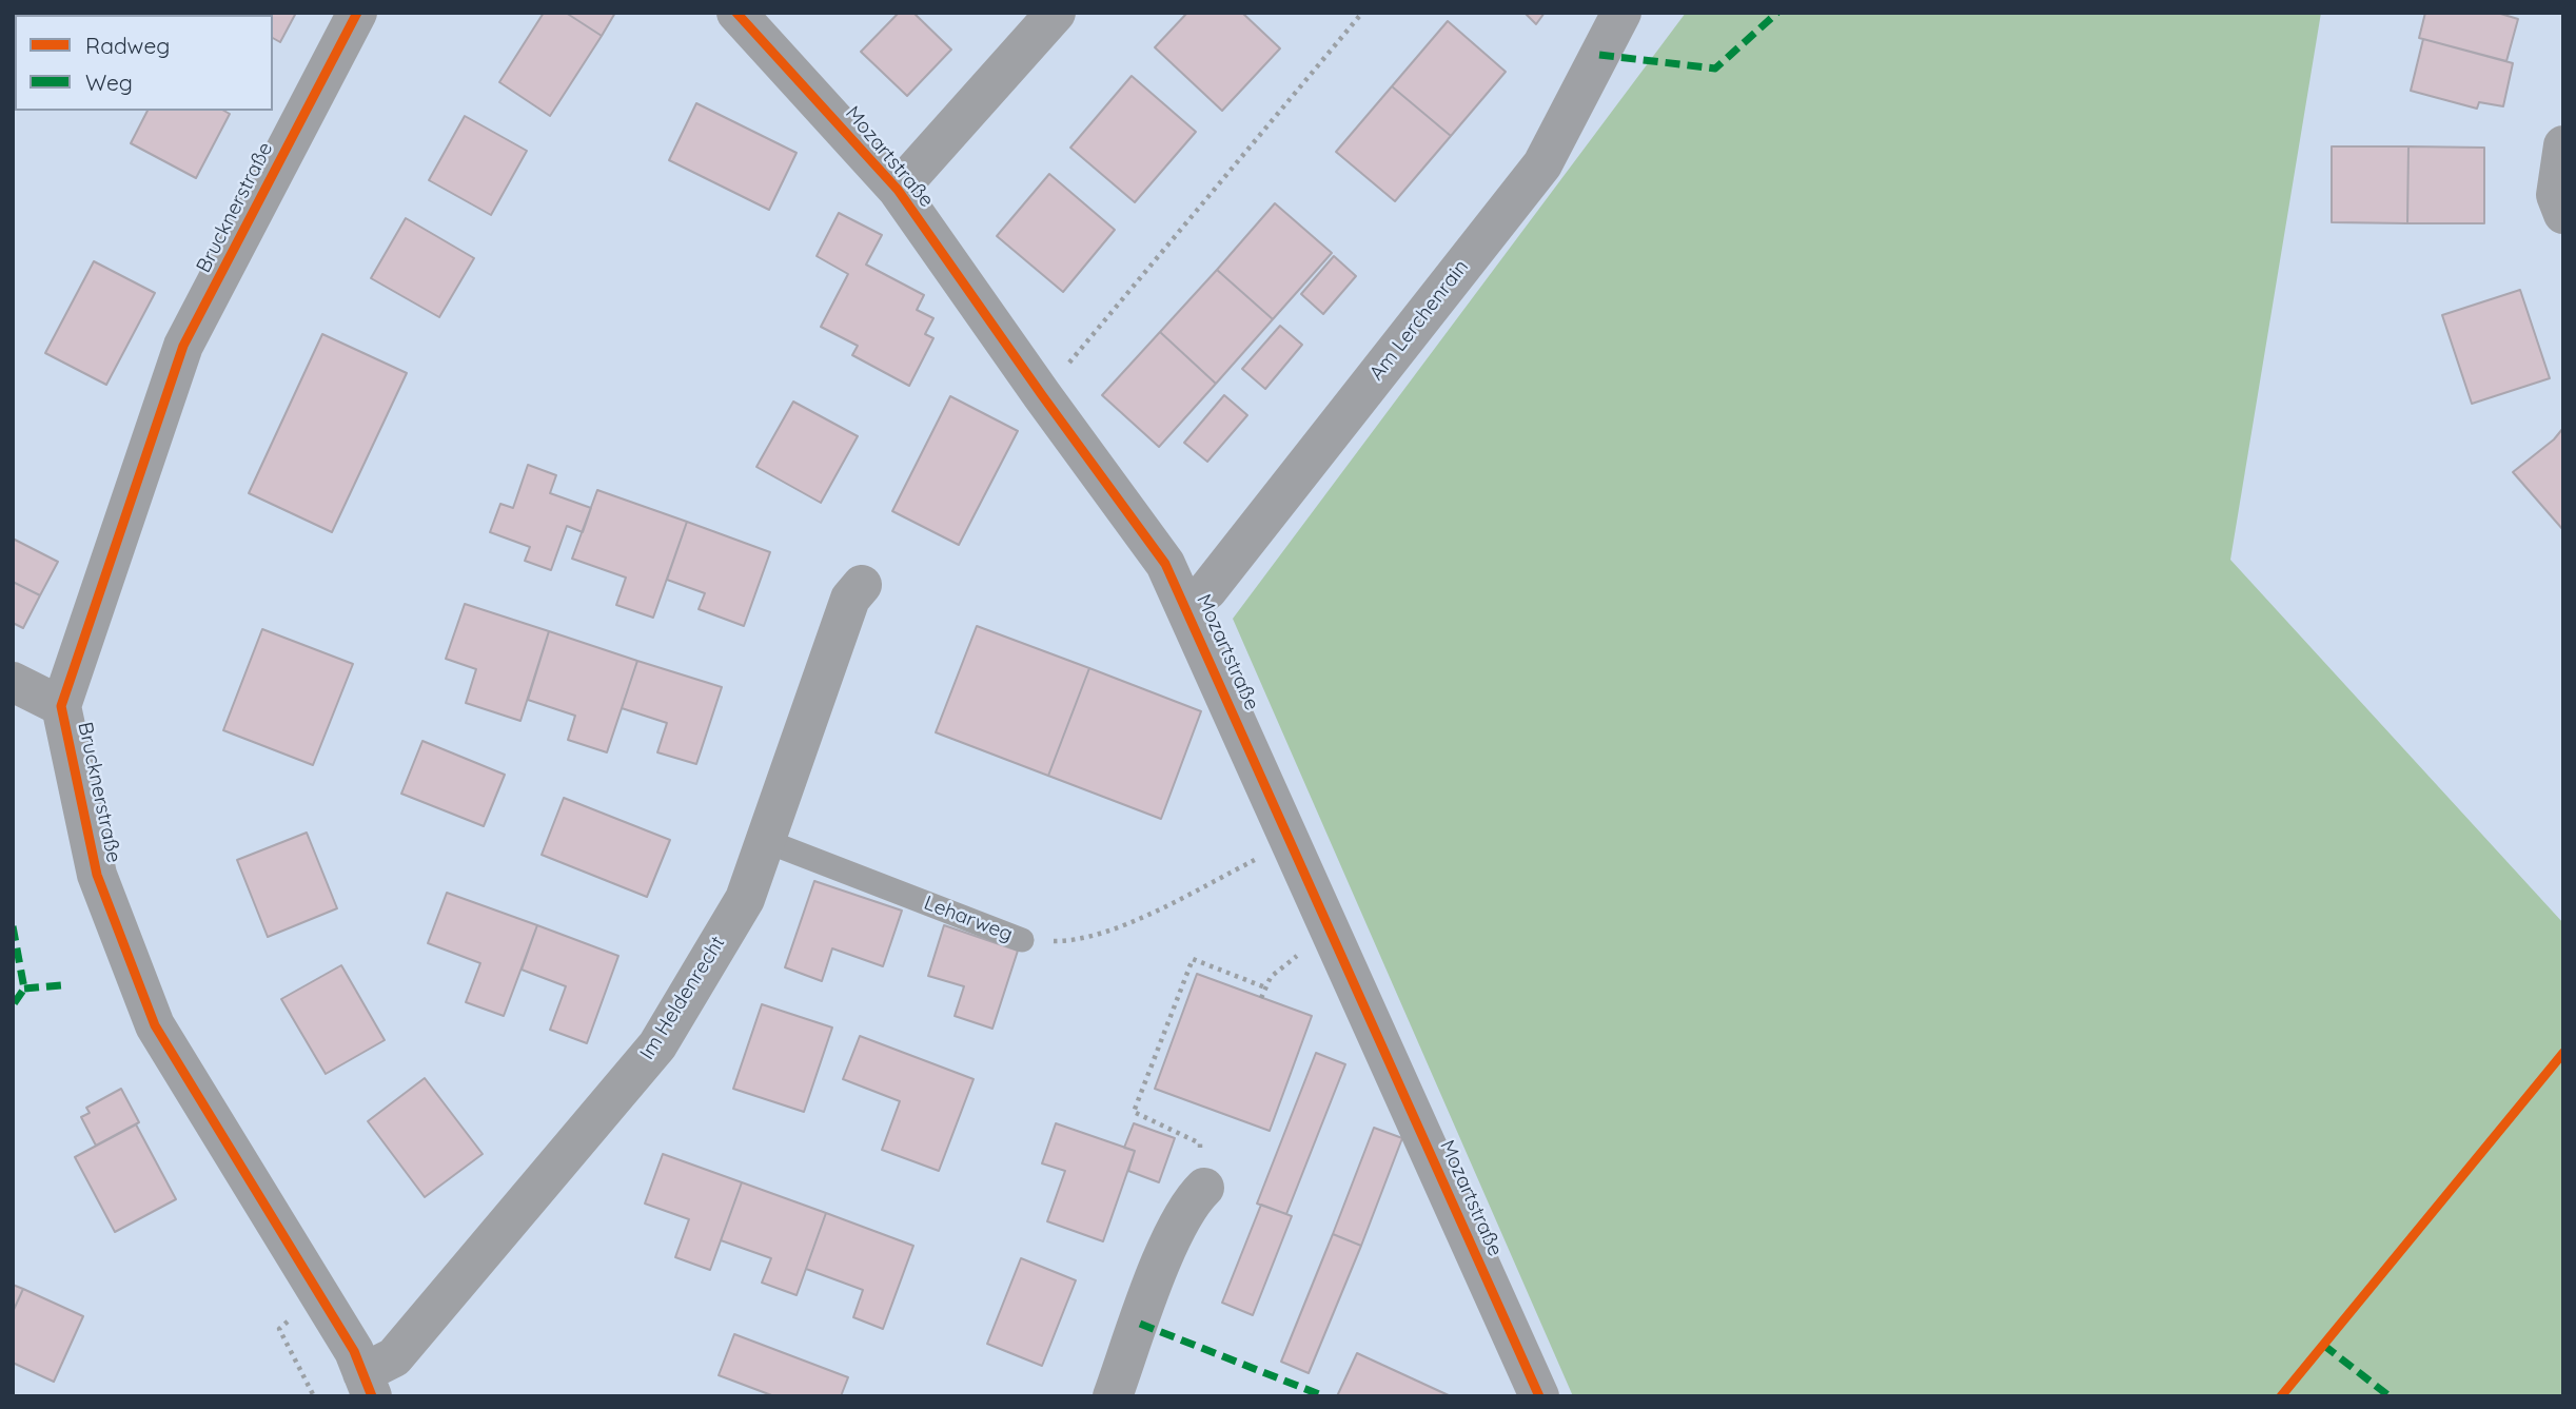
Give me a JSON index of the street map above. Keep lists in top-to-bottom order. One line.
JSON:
{"streets":{"street":["Mozartstraße","Brucknerstraße","Am Lerchenrain","Im Heldenrecht"],"lane":["Leharweg"]},"crossings":[["Mozartstraße","Am Lerchenrain"],["Mozartstraße","Leharweg"],["Brucknerstraße","Im Heldenrecht"],["Leharweg","Im Heldenrecht"]],"legend":["Radweg","Weg"]}
